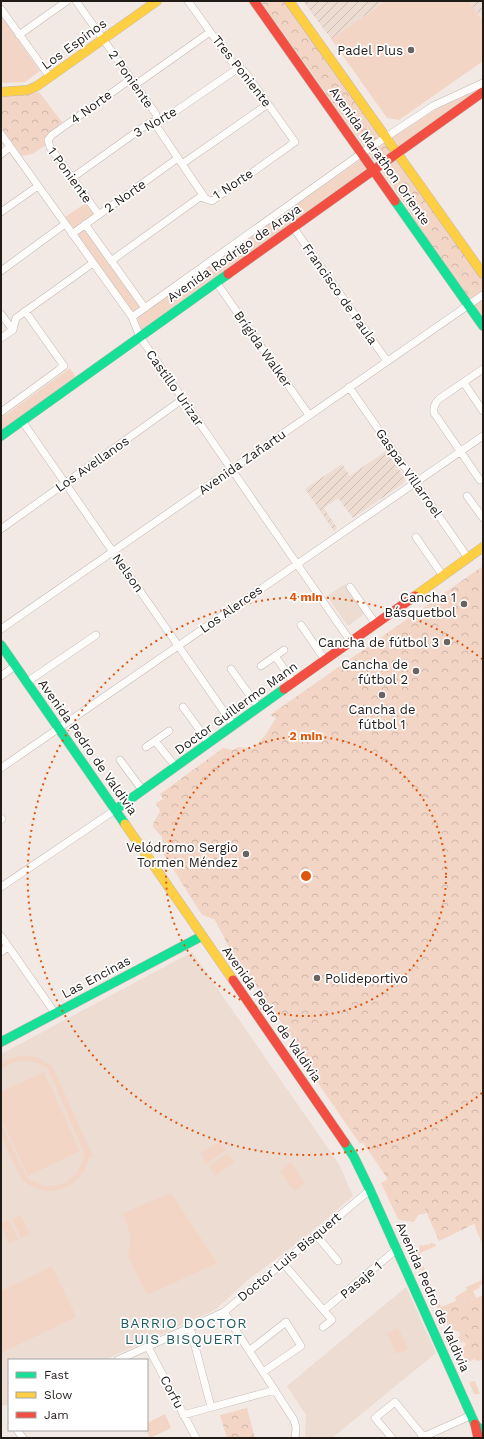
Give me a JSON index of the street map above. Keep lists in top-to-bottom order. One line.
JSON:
{"streets":{"main road":["Los Espinos","Avenida Marathon Oriente","Avenida Rodrigo de Araya","Doctor Guillermo Mann","Avenida Pedro de Valdivia","Las Encinas"],"street":["Tres Poniente","2 Poniente","4 Norte","3 Norte","1 Poniente","1 Norte","2 Norte","Francisco de Paula","Brígida Walker","Castillo Urizar","Avenida Zañartu","Los Avellanos","Gaspar Villarroel","Nelson","Los Alerces","Doctor Luis Bisquert","Pasaje 1","Corfu"]},"crossings":[["Los Espinos","2 Poniente"],["Tres Poniente","4 Norte"],["Tres Poniente","3 Norte"],["Tres Poniente","1 Norte"],["Tres Poniente","2 Norte"],["2 Poniente","4 Norte"],["2 Poniente","3 Norte"],["2 Poniente","1 Norte"],["2 Poniente","2 Norte"],["4 Norte","1 Poniente"],["3 Norte","1 Poniente"],["Avenida Marathon Oriente","Avenida Rodrigo de Araya"],["Avenida Marathon Oriente","Avenida Zañartu"],["1 Poniente","2 Norte"],["2 Norte","Castillo Urizar"],["Avenida Rodrigo de Araya","Francisco de Paula"],["Avenida Rodrigo de Araya","Brígida Walker"],["Avenida Rodrigo de Araya","Castillo Urizar"],["Avenida Rodrigo de Araya","Nelson"],["Francisco de Paula","Avenida Zañartu"],["Brígida Walker","Avenida Zañartu"],["Castillo Urizar","Avenida Zañartu"],["Castillo Urizar","Los Avellanos"],["Castillo Urizar","Los Alerces"],["Castillo Urizar","Doctor Guillermo Mann"],["Avenida Zañartu","Gaspar Villarroel"],["Avenida Zañartu","Nelson"],["Los Avellanos","Nelson"],["Gaspar Villarroel","Los Alerces"],["Gaspar Villarroel","Doctor Guillermo Mann"],["Nelson","Los Alerces"],["Nelson","Doctor Guillermo Mann"],["Los Alerces","Avenida Pedro de Valdivia"],["Doctor Guillermo Mann","Avenida Pedro de Valdivia"],["Avenida Pedro de Valdivia","Las Encinas"],["Avenida Pedro de Valdivia","Doctor Luis Bisquert"],["Avenida Pedro de Valdivia","Pasaje 1"],["Doctor Luis Bisquert","Corfu"]],"districts":["BARRIO DOCTOR LUIS BISQUERT"],"places":["Padel Plus","Cancha 1 Básquetbol","Cancha de fútbol 3","Cancha de fútbol 2","Cancha de fútbol 1","Velódromo Sergio Tormen Méndez","Polideportivo"],"legend":["Fast","Slow","Jam"],"rings":["4 min","2 min"]}
